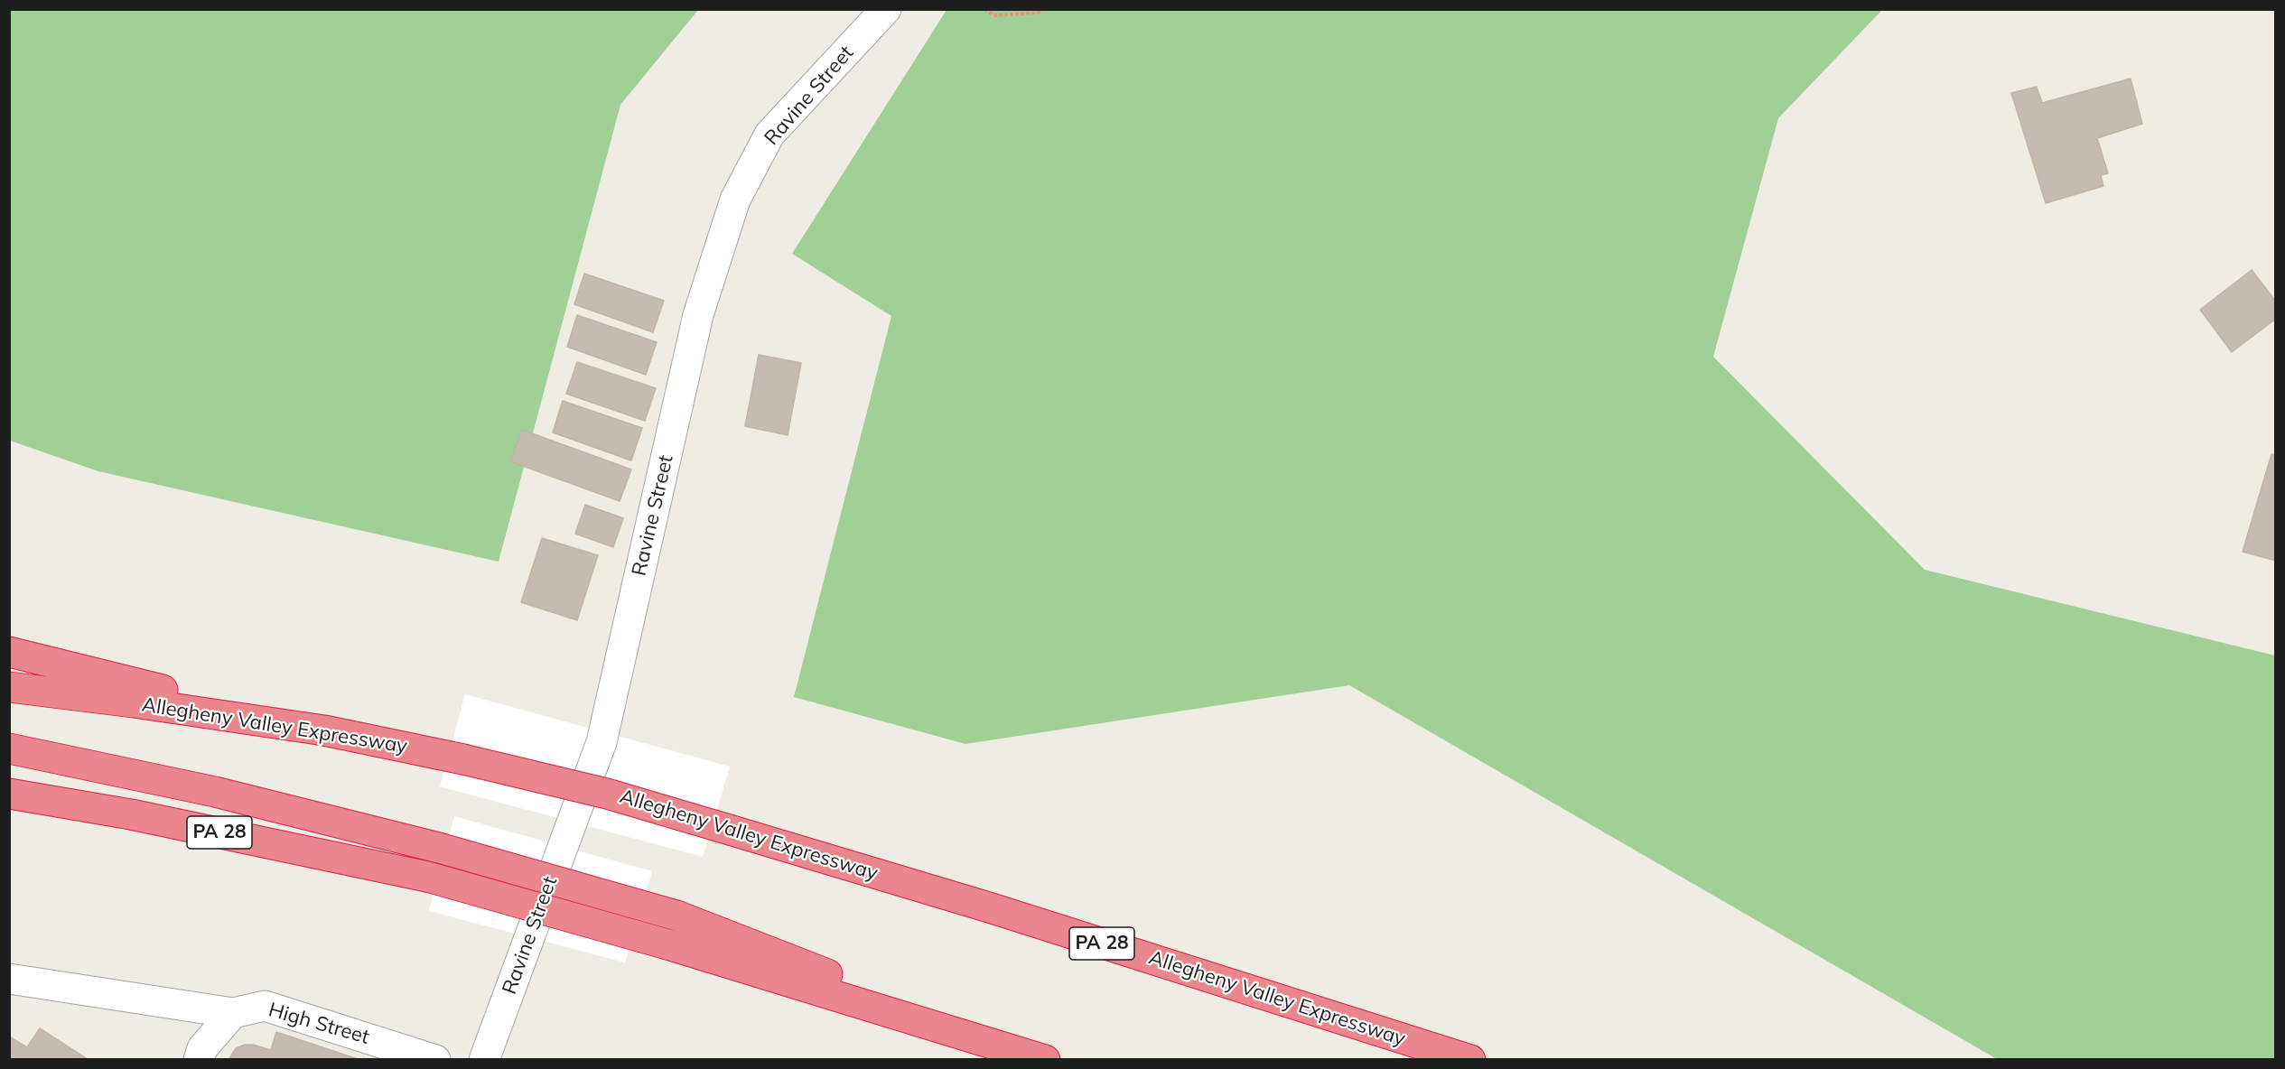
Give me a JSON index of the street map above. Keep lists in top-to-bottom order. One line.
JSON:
{"streets":{"highway":["Allegheny Valley Expressway","PA 28"],"street":["Ravine Street","High Street"]}}
